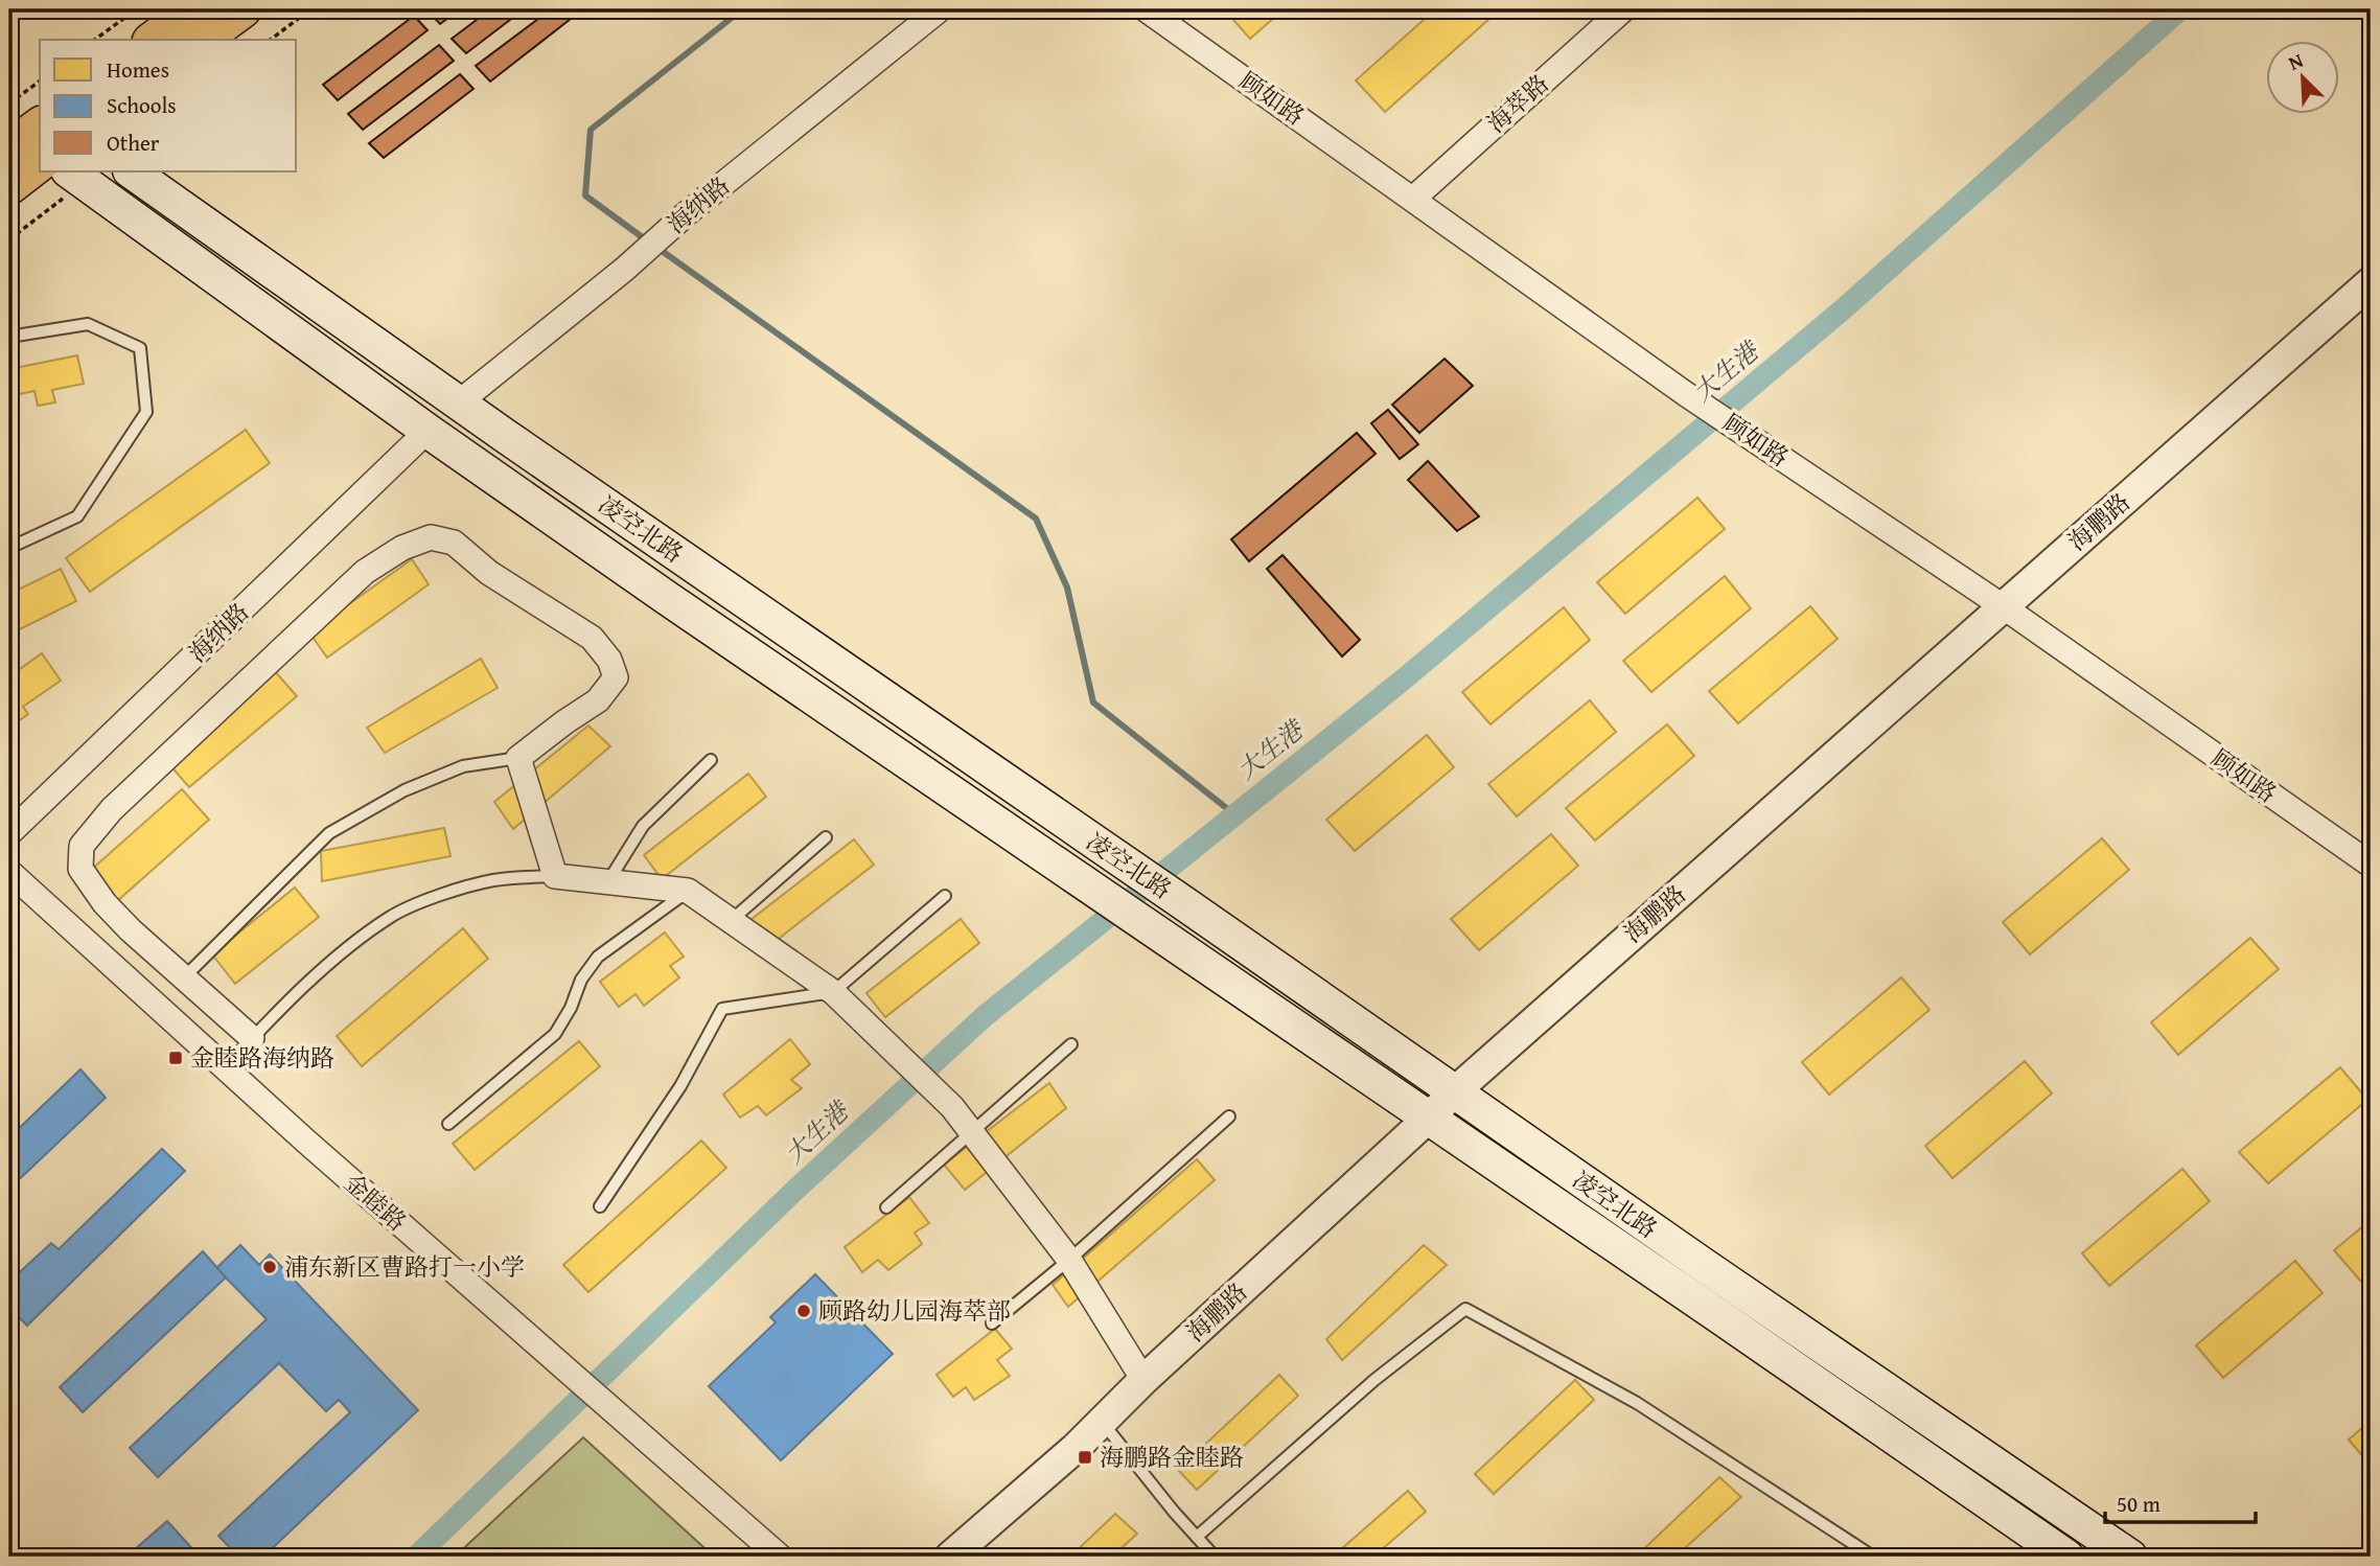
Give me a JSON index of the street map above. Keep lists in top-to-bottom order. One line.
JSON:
{"streets":{"main road":["凌空北路"],"street":["顾如路","海萃路","海纳路","海鹏路","金睦路"]},"crossings":[["顾如路","海萃路"],["顾如路","海鹏路"],["海纳路","凌空北路"],["海鹏路","凌空北路"]],"water":["大生港"],"places":{"transit":["金睦路海纳路","海鹏路金睦路"],"other":["浦东新区曹路打一小学","顾路幼儿园海萃部"]},"legend":["Homes","Schools","Other"],"scale_bar":"50 m","north":"top left"}
